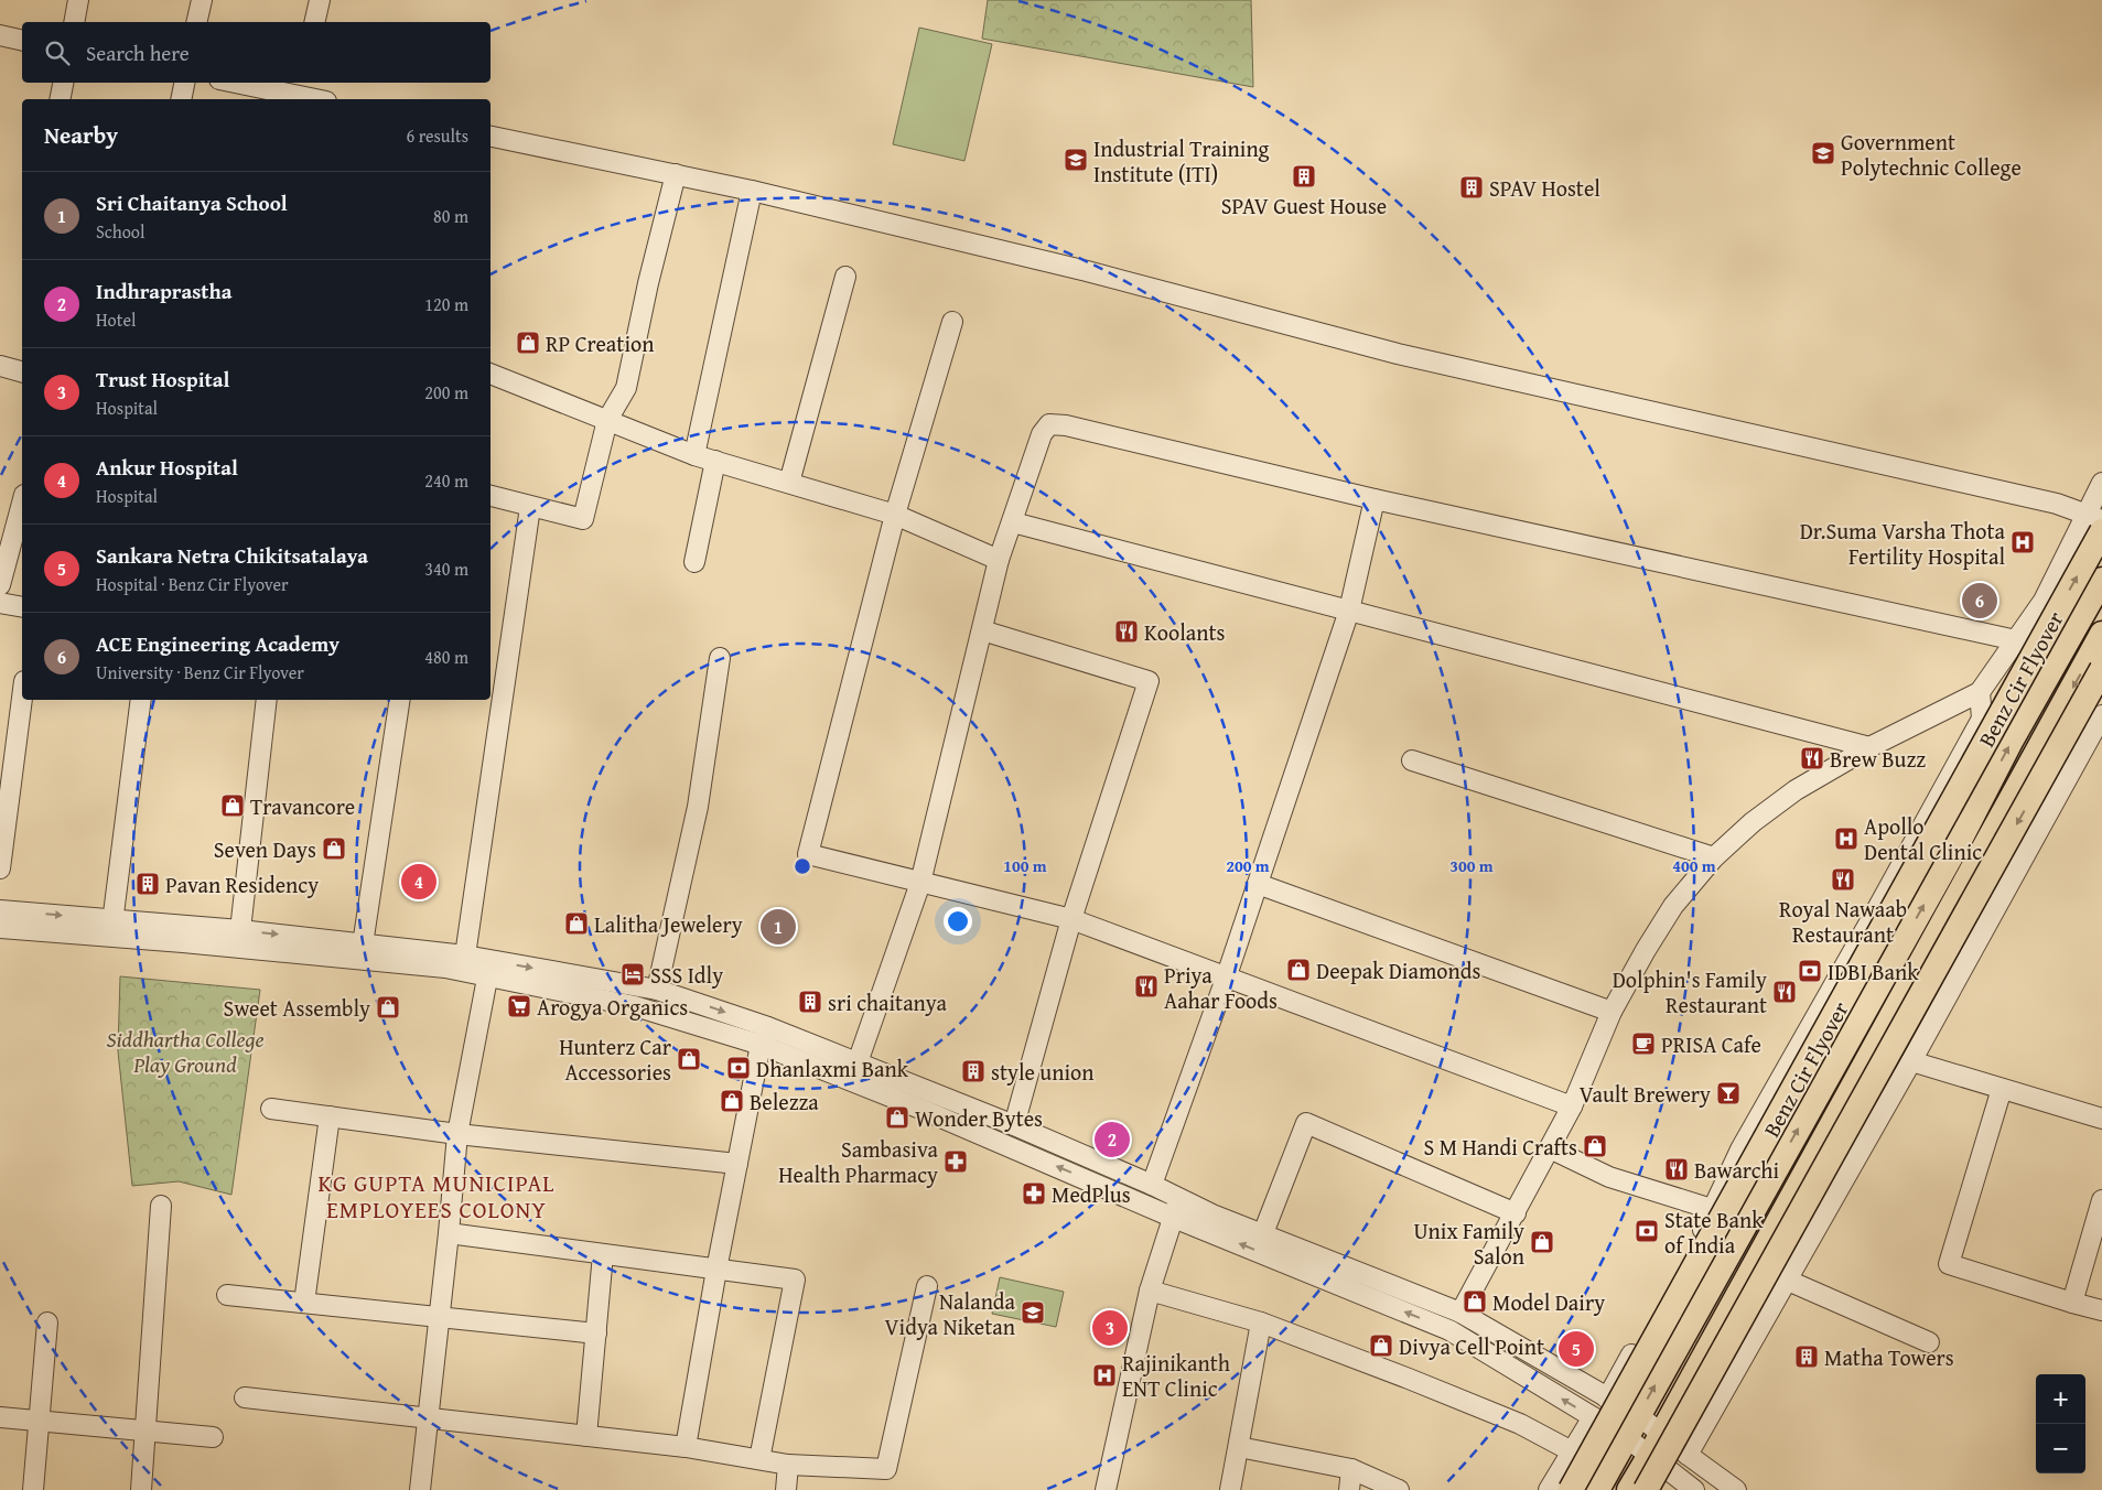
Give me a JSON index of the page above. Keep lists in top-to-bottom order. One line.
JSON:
{"streets":{"main road":["Benz Cir Flyover"]},"districts":["KG GUPTA MUNICIPAL EMPLOYEES COLONY"],"parks":["Siddhartha College Play Ground"],"places":{"school or university":["Government Polytechnic College","Industrial Training Institute (ITI)","Nalanda Vidya Niketan"],"building":["SPAV Guest House","SPAV Hostel","Pavan Residency","sri chaitanya","style union","Matha Towers"],"shop":["RP Creation","Travancore","Seven Days","Lalitha Jewelery","Deepak Diamonds","Sweet Assembly","Hunterz Car Accessories","Belezza","Wonder Bytes","S M Handi Crafts","Unix Family Salon","Model Dairy","Divya Cell Point"],"hospital":["Dr.Suma Varsha Thota Fertility Hospital","Apollo Dental Clinic","Rajinikanth ENT Clinic"],"restaurant":["Koolants","Brew Buzz","Royal Nawaab Restaurant","Priya Aahar Foods","Dolphin's Family Restaurant","Bawarchi"],"bank":["IDBI Bank","Dhanlaxmi Bank","State Bank of India"],"hotel":["SSS Idly"],"supermarket":["Arogya Organics"],"cafe":["PRISA Cafe"],"bar":["Vault Brewery"],"pharmacy":["Sambasiva Health Pharmacy","MedPlus"]},"page":{"search":"Search here","heading":["Nearby","6 results"],"list":[{"mark":"1","name":"Sri Chaitanya School","note":"School","value":"80 m"},{"mark":"2","name":"Indhraprastha","note":"Hotel","value":"120 m"},{"mark":"3","name":"Trust Hospital","note":"Hospital","value":"200 m"},{"mark":"4","name":"Ankur Hospital","note":"Hospital","value":"240 m"},{"mark":"5","name":"Sankara Netra Chikitsatalaya","note":"Hospital · Benz Cir Flyover","value":"340 m"},{"mark":"6","name":"ACE Engineering Academy","note":"University · Benz Cir Flyover","value":"480 m"}],"pins":["6","4","1","2","3","5"],"map_buttons":["+","−"]},"rings":["100 m","200 m","300 m","400 m"]}
